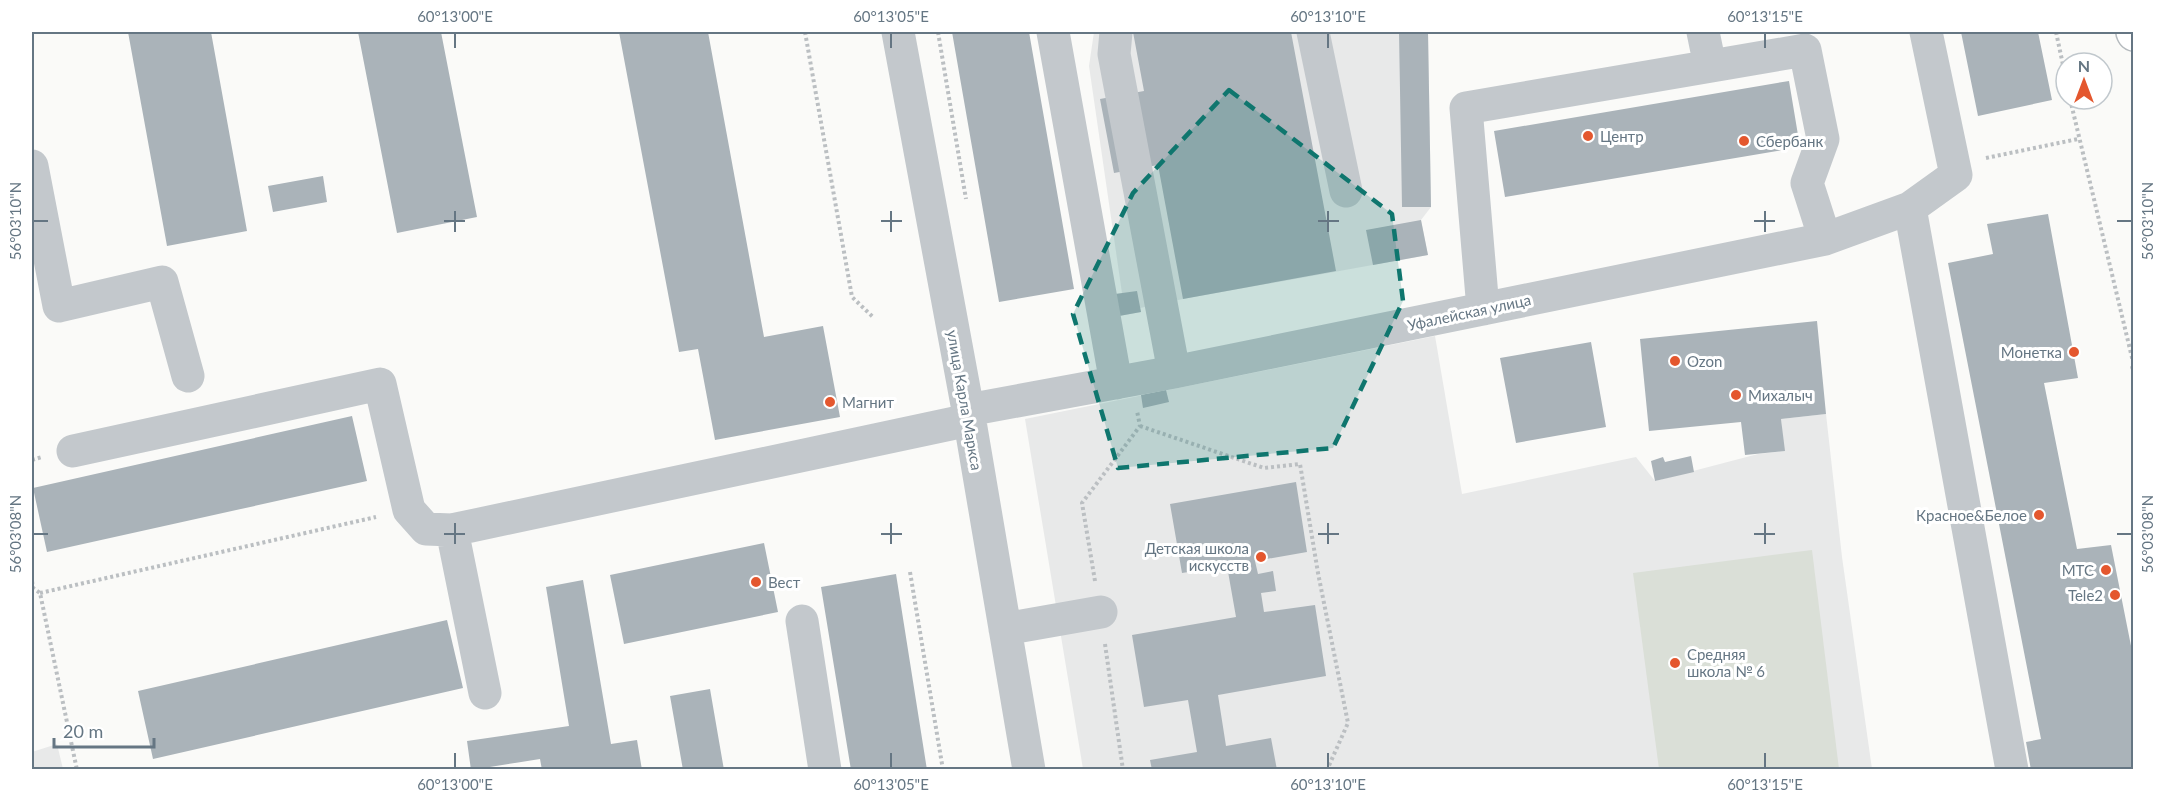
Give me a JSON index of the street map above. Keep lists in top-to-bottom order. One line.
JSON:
{"streets":{"street":["Уфалейская улица","улица Карла Маркса"]},"crossings":[["Уфалейская улица","улица Карла Маркса"]],"places":["Центр","Сбербанк","Монетка","Ozon","Михалыч","Магнит","Красное&Белое","Детская школа искусств","МТС","Вест","Tele2","Средняя школа № 6"],"scale_bar":"20 m","north":"top","coordinates":["60°13'00\"E","60°13'05\"E","60°13'10\"E","60°13'15\"E","56°03'10\"N","56°03'08\"N"]}
